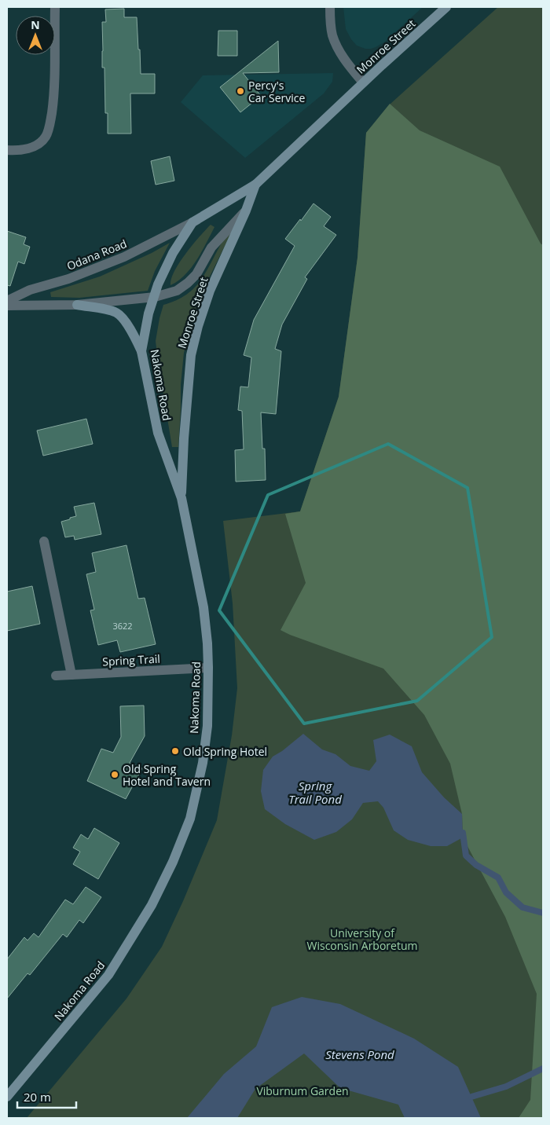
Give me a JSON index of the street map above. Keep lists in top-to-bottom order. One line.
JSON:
{"streets":{"main road":["Monroe Street","Nakoma Road"],"street":["Odana Road","Spring Trail"]},"crossings":[["Monroe Street","Odana Road"],["Monroe Street","Nakoma Road"],["Nakoma Road","Spring Trail"]],"water":["Spring Trail Pond","Stevens Pond"],"parks":["University of Wisconsin Arboretum","Viburnum Garden"],"places":["Percy's Car Service","Old Spring Hotel","Old Spring Hotel and Tavern"],"house_numbers":["3622"],"scale_bar":"20 m","north":"top"}
